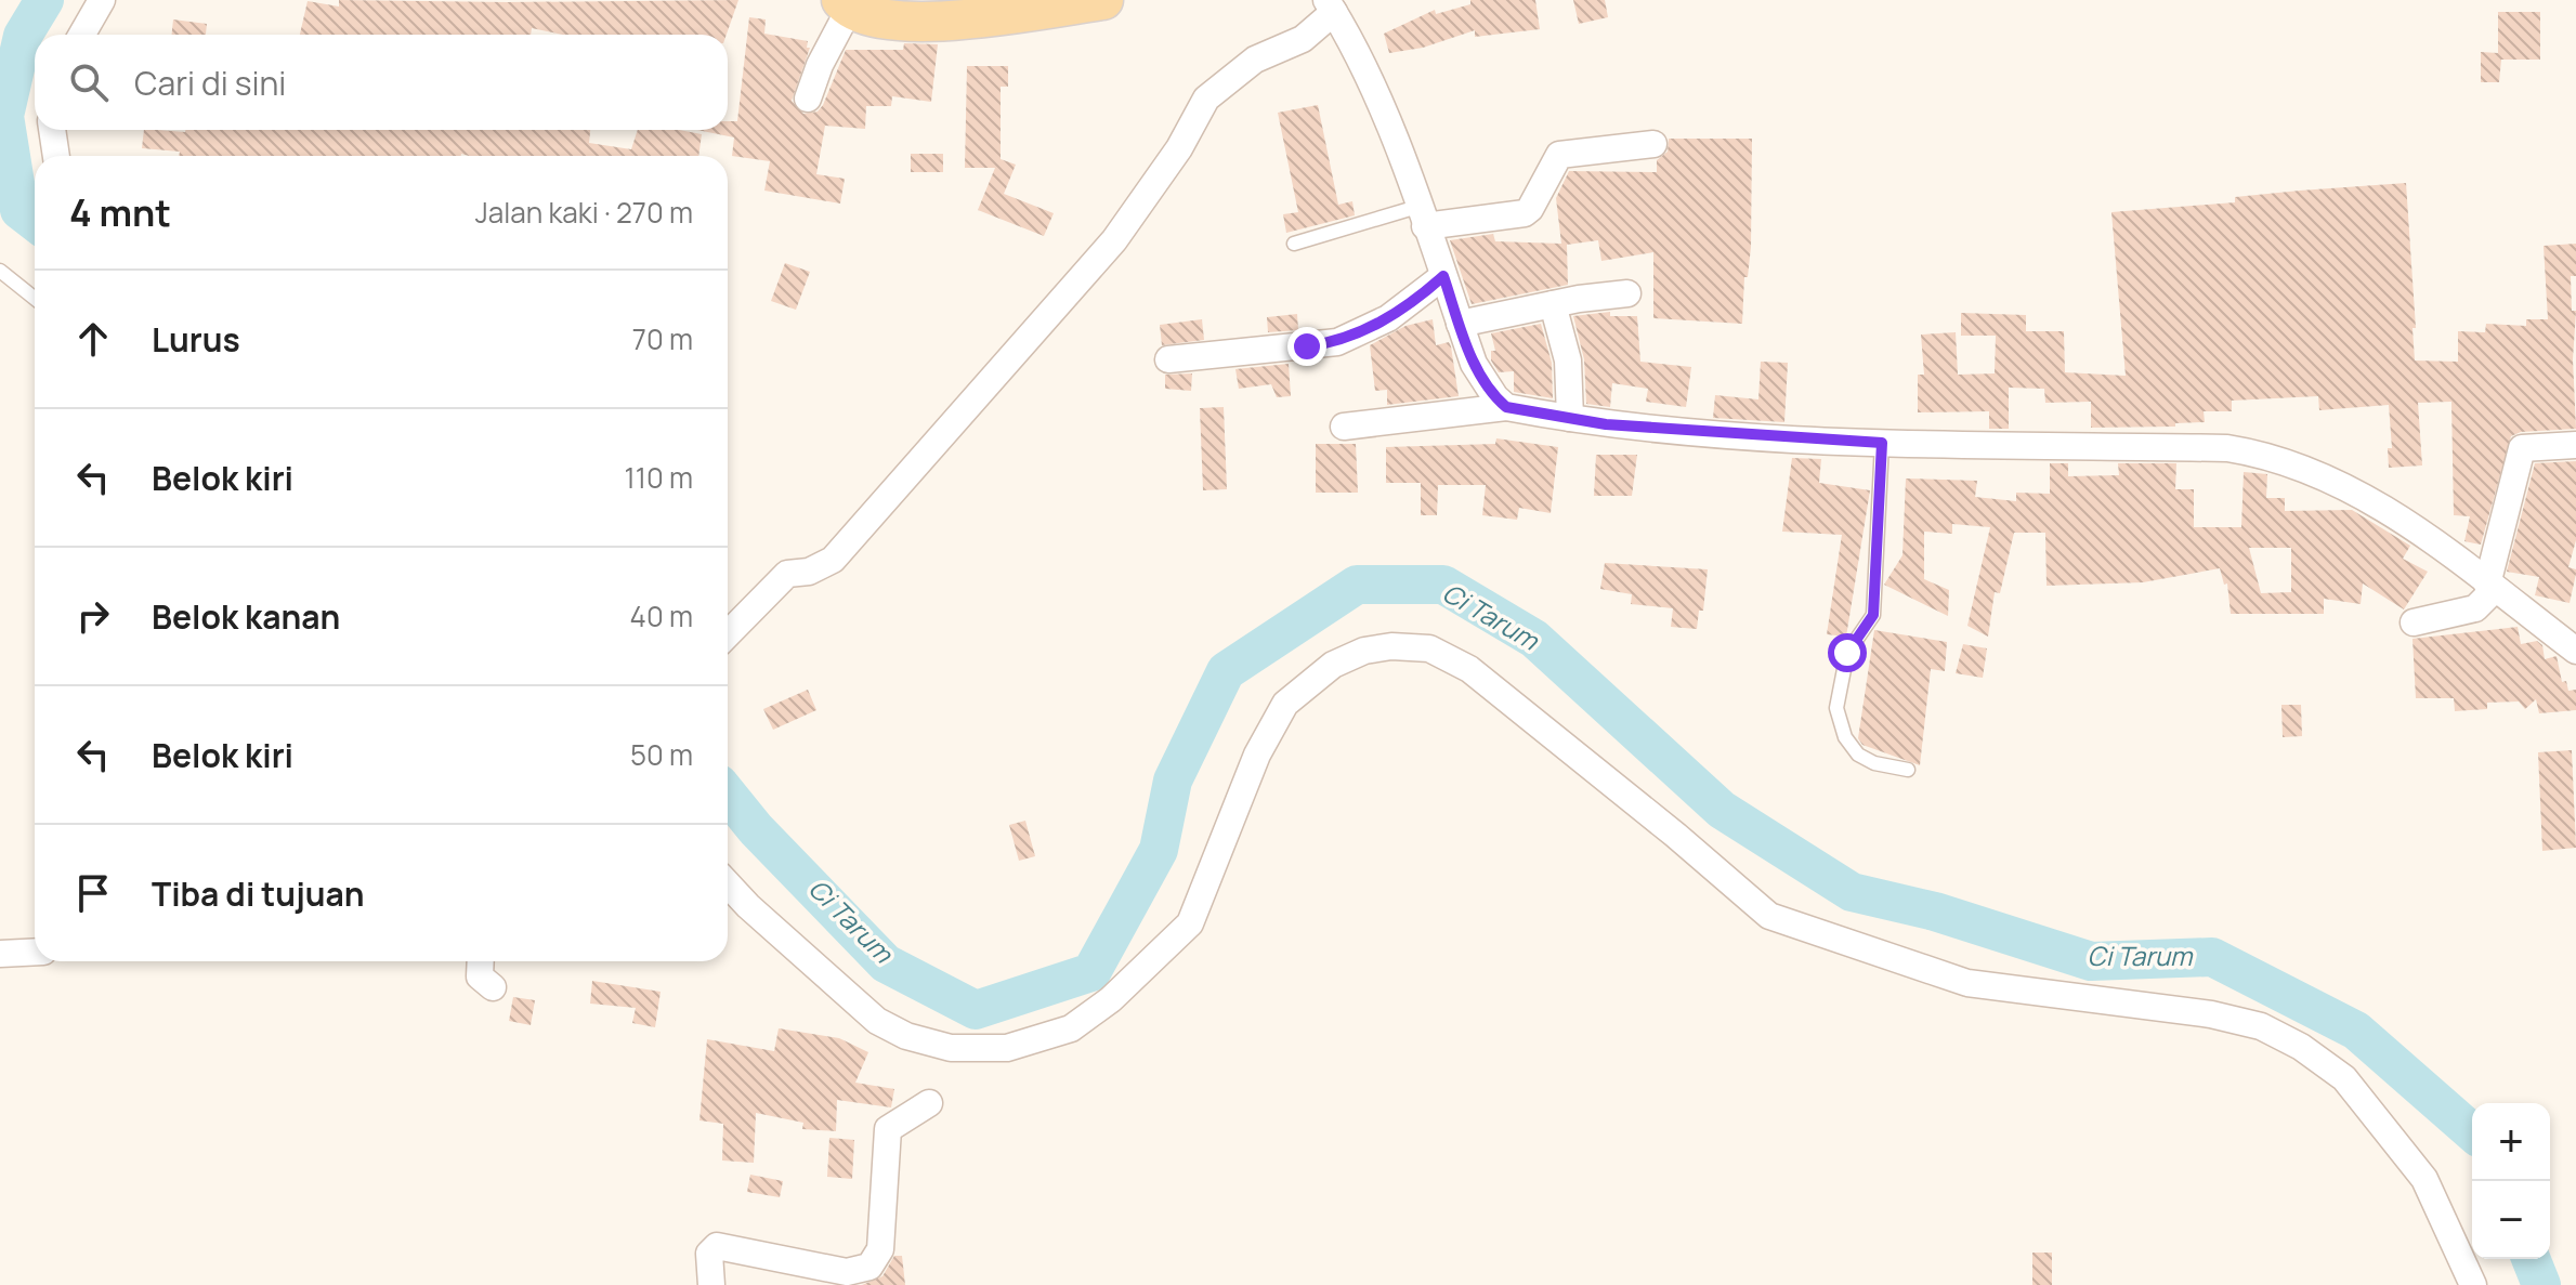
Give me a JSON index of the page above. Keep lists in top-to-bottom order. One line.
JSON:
{"water":["Ci Tarum"],"page":{"search":"Cari di sini","heading":["4 mnt","Jalan kaki · 270 m"],"list":[["Lurus","70 m"],["Belok kiri","110 m"],["Belok kanan","40 m"],["Belok kiri","50 m"],"Tiba di tujuan"],"map_buttons":["+","−"]}}
